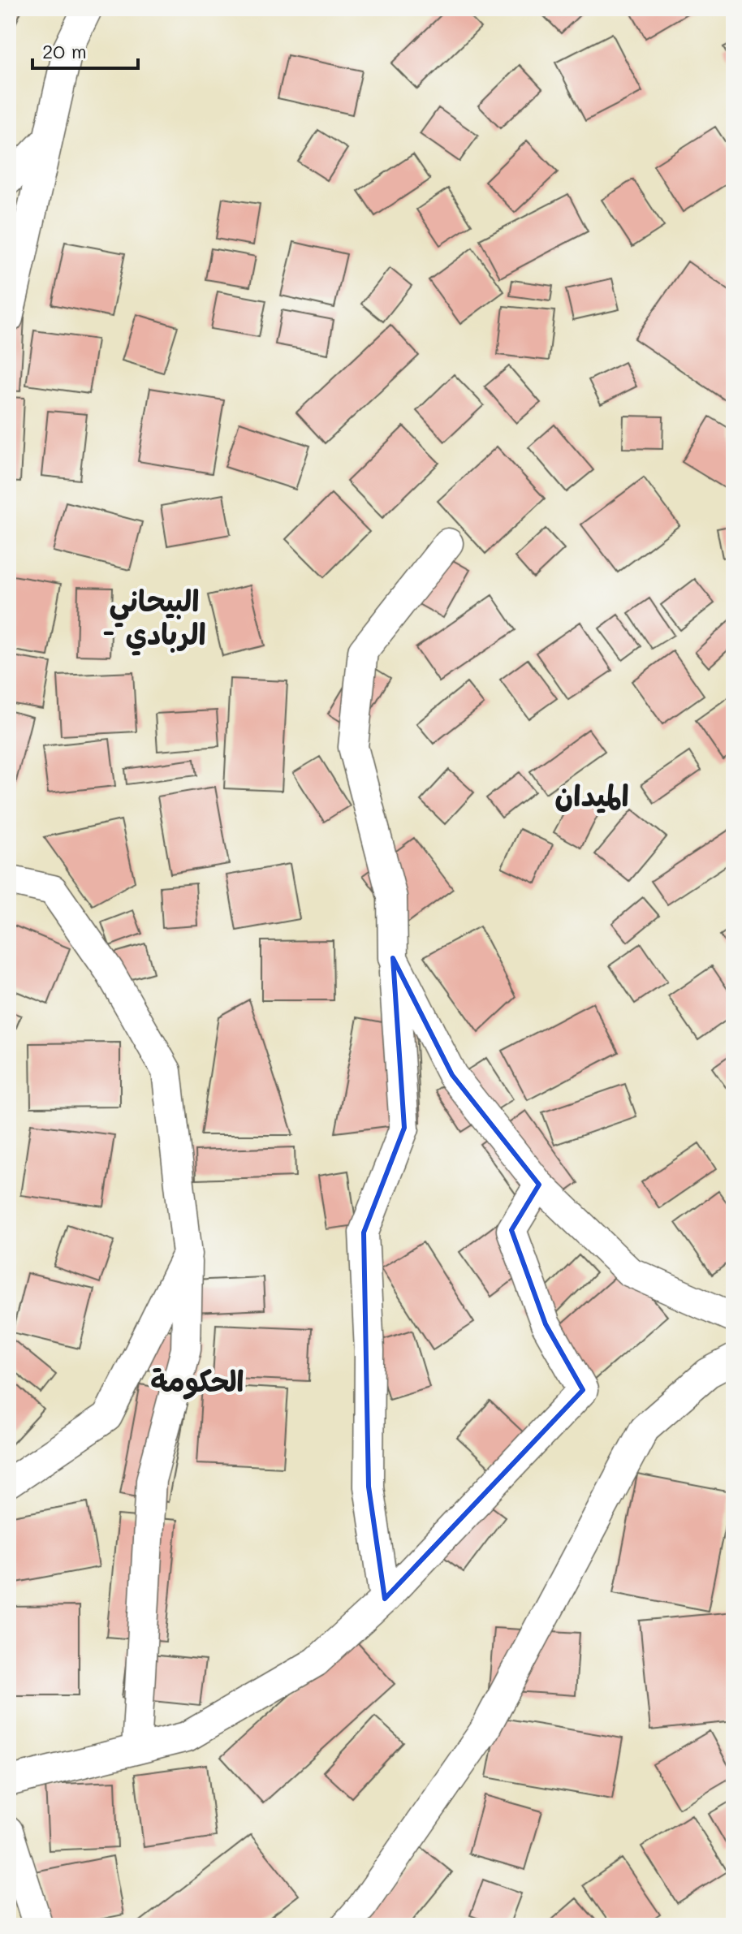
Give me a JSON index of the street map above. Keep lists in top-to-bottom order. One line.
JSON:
{"districts":["البيحاني - الربادي","الميدان","الحكومة"],"scale_bar":"20 m"}
